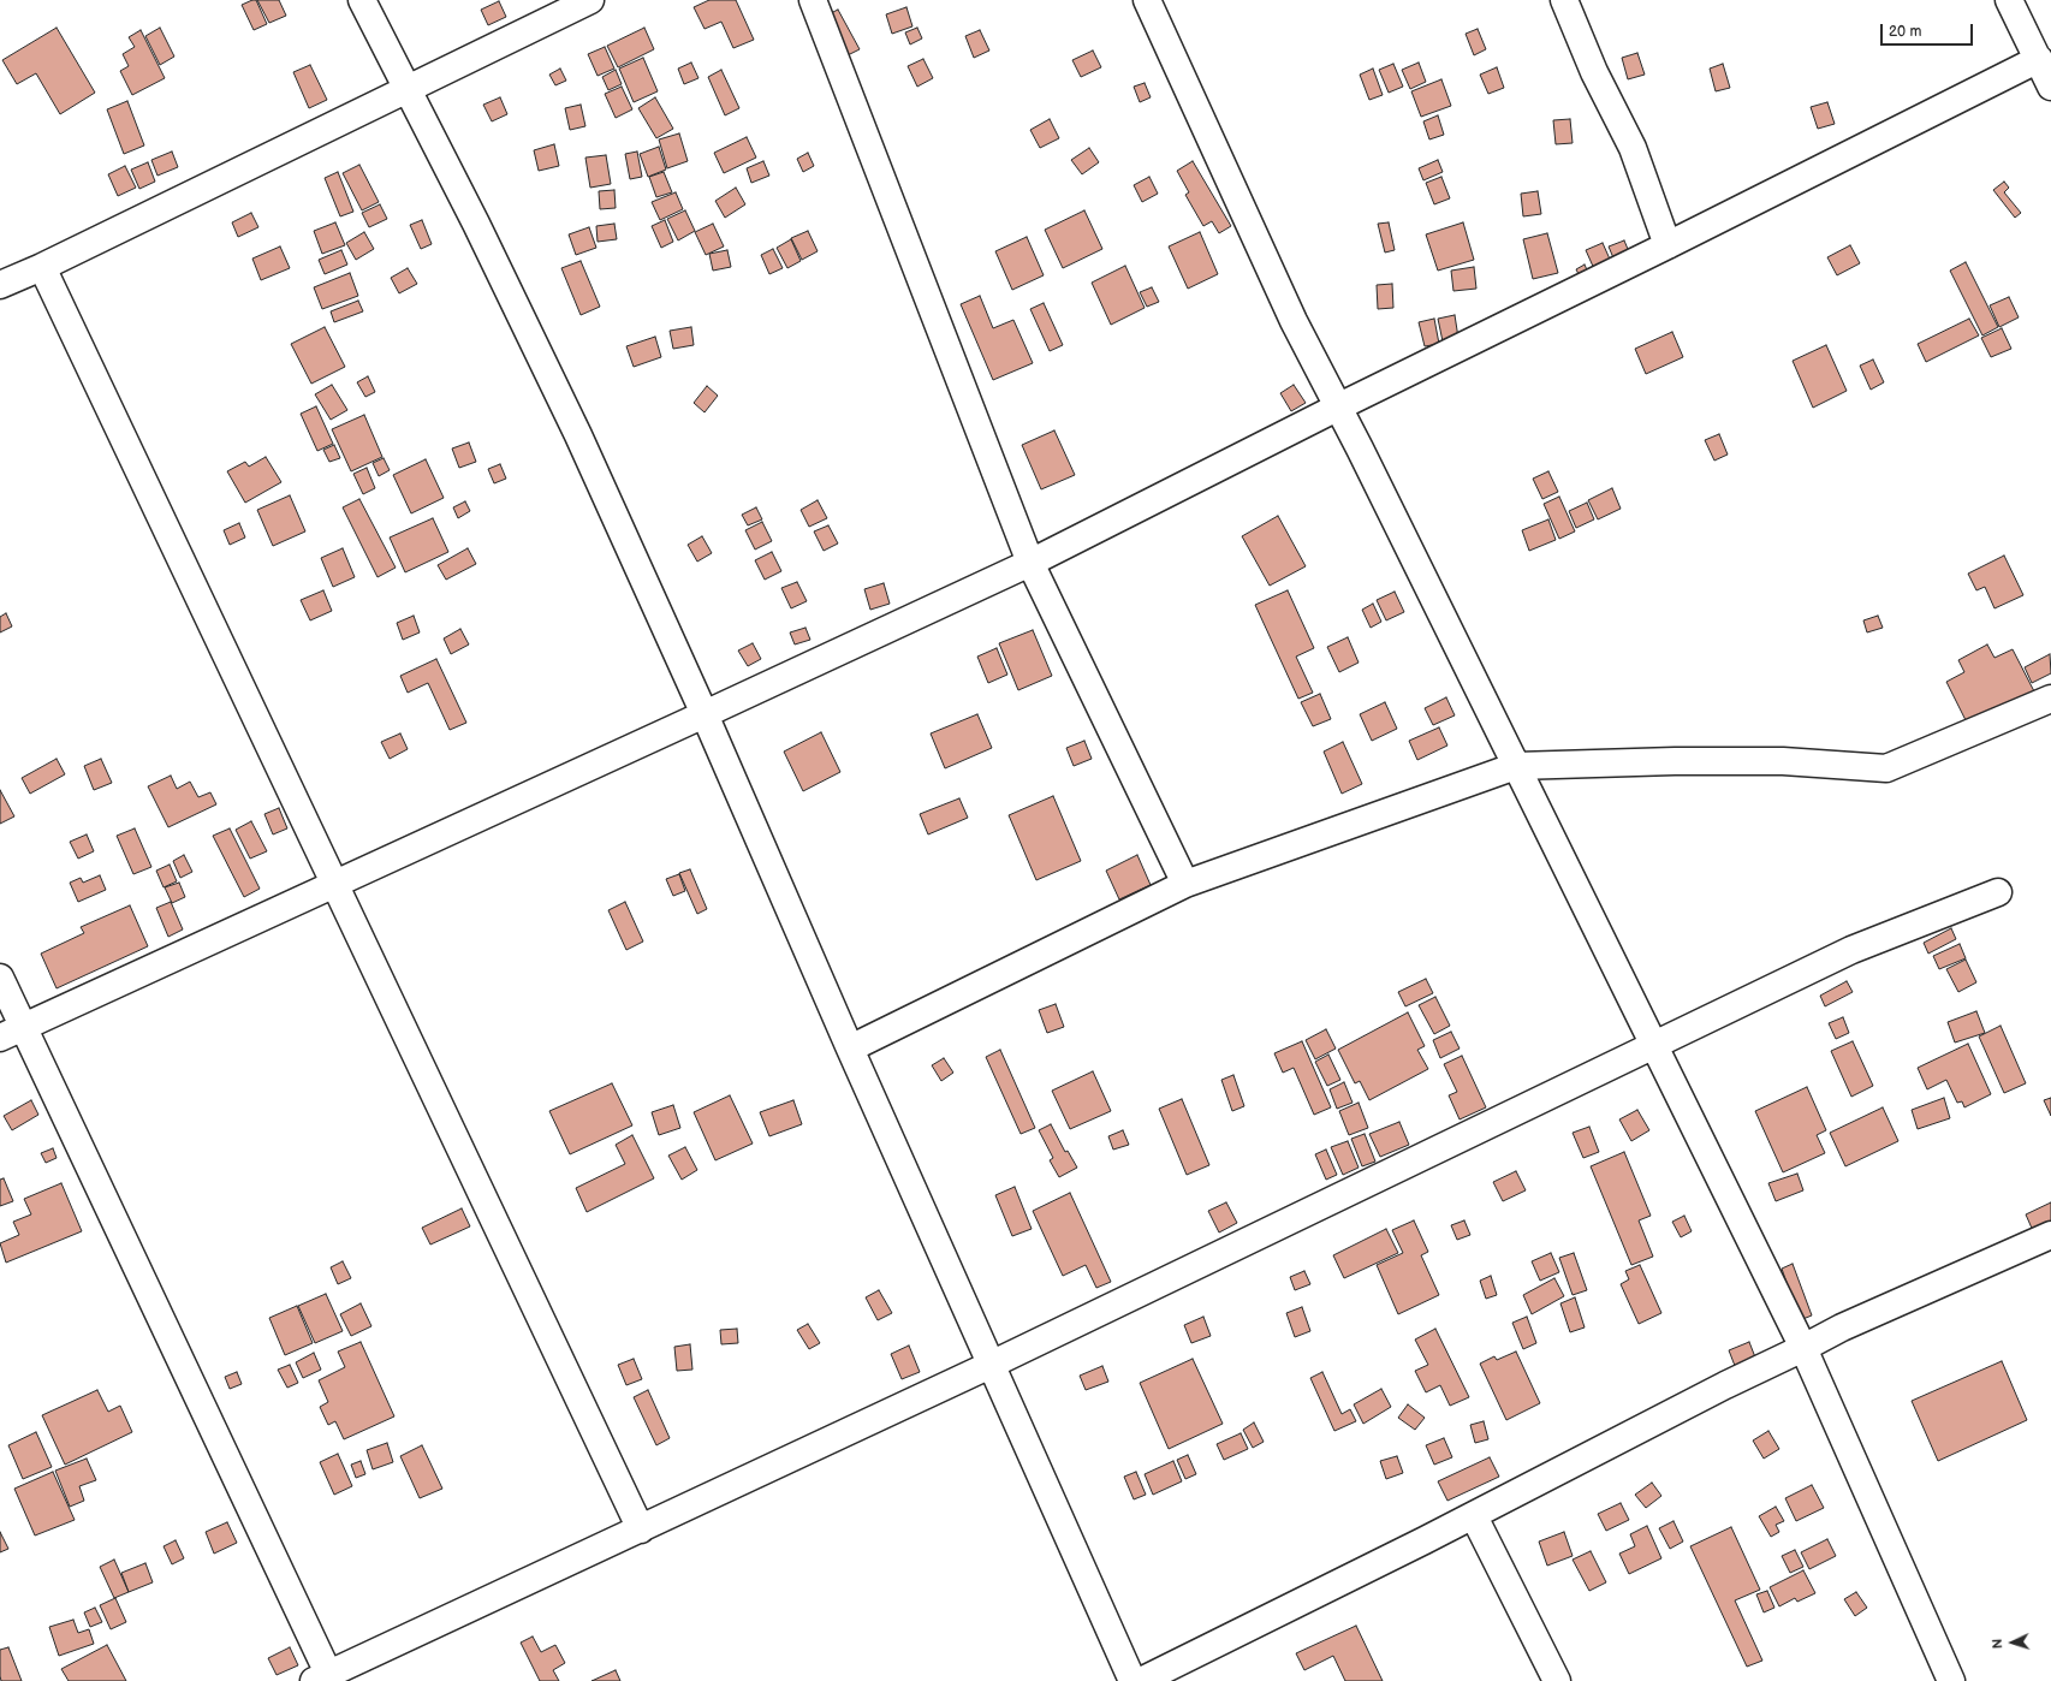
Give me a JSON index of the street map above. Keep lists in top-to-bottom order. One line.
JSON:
{"scale_bar":"20 m","north":"left"}
